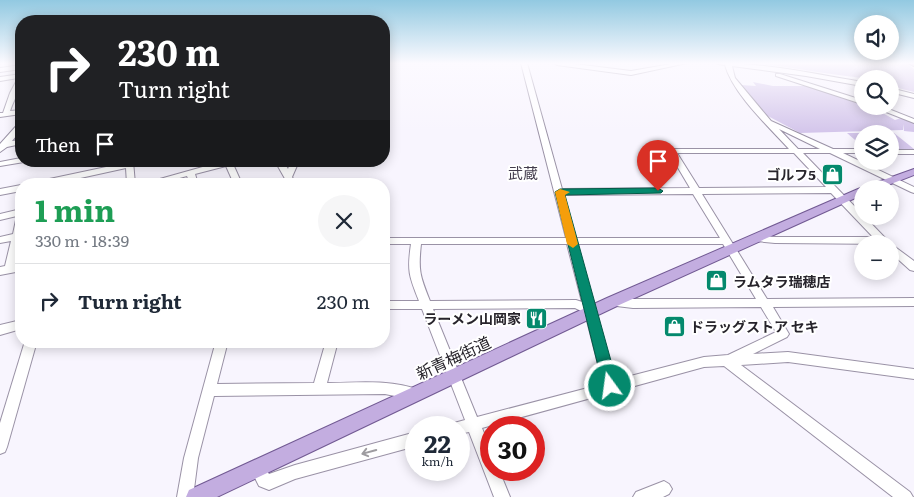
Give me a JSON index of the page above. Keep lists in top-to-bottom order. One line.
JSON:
{"streets":{"main road":["新青梅街道"]},"districts":["武蔵"],"places":{"shop":["ゴルフ5","ラムタラ瑞穂店","ドラッグストア セキ"],"restaurant":["ラーメン山岡家"]},"page":{"map_buttons":["+","−"],"turn":["230 m","Turn right"],"then":"Then","heading":["1 min","330 m · 18:39"],"list":[{"name":"Turn right","value":"230 m"}],"speed":"22 km/h","limit":"30"}}
